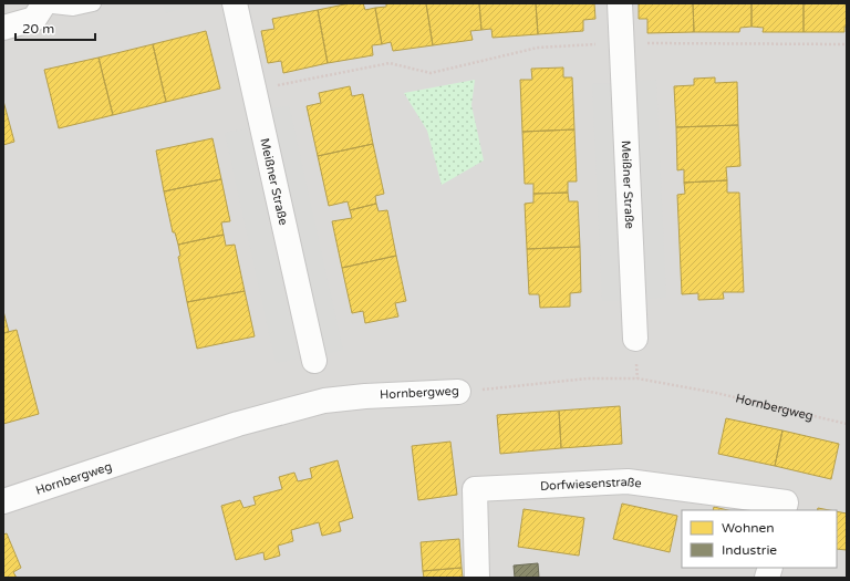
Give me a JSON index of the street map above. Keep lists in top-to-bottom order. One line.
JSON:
{"streets":{"street":["Meißner Straße","Hornbergweg","Dorfwiesenstraße"]},"legend":["Wohnen","Industrie"],"scale_bar":"20 m"}
